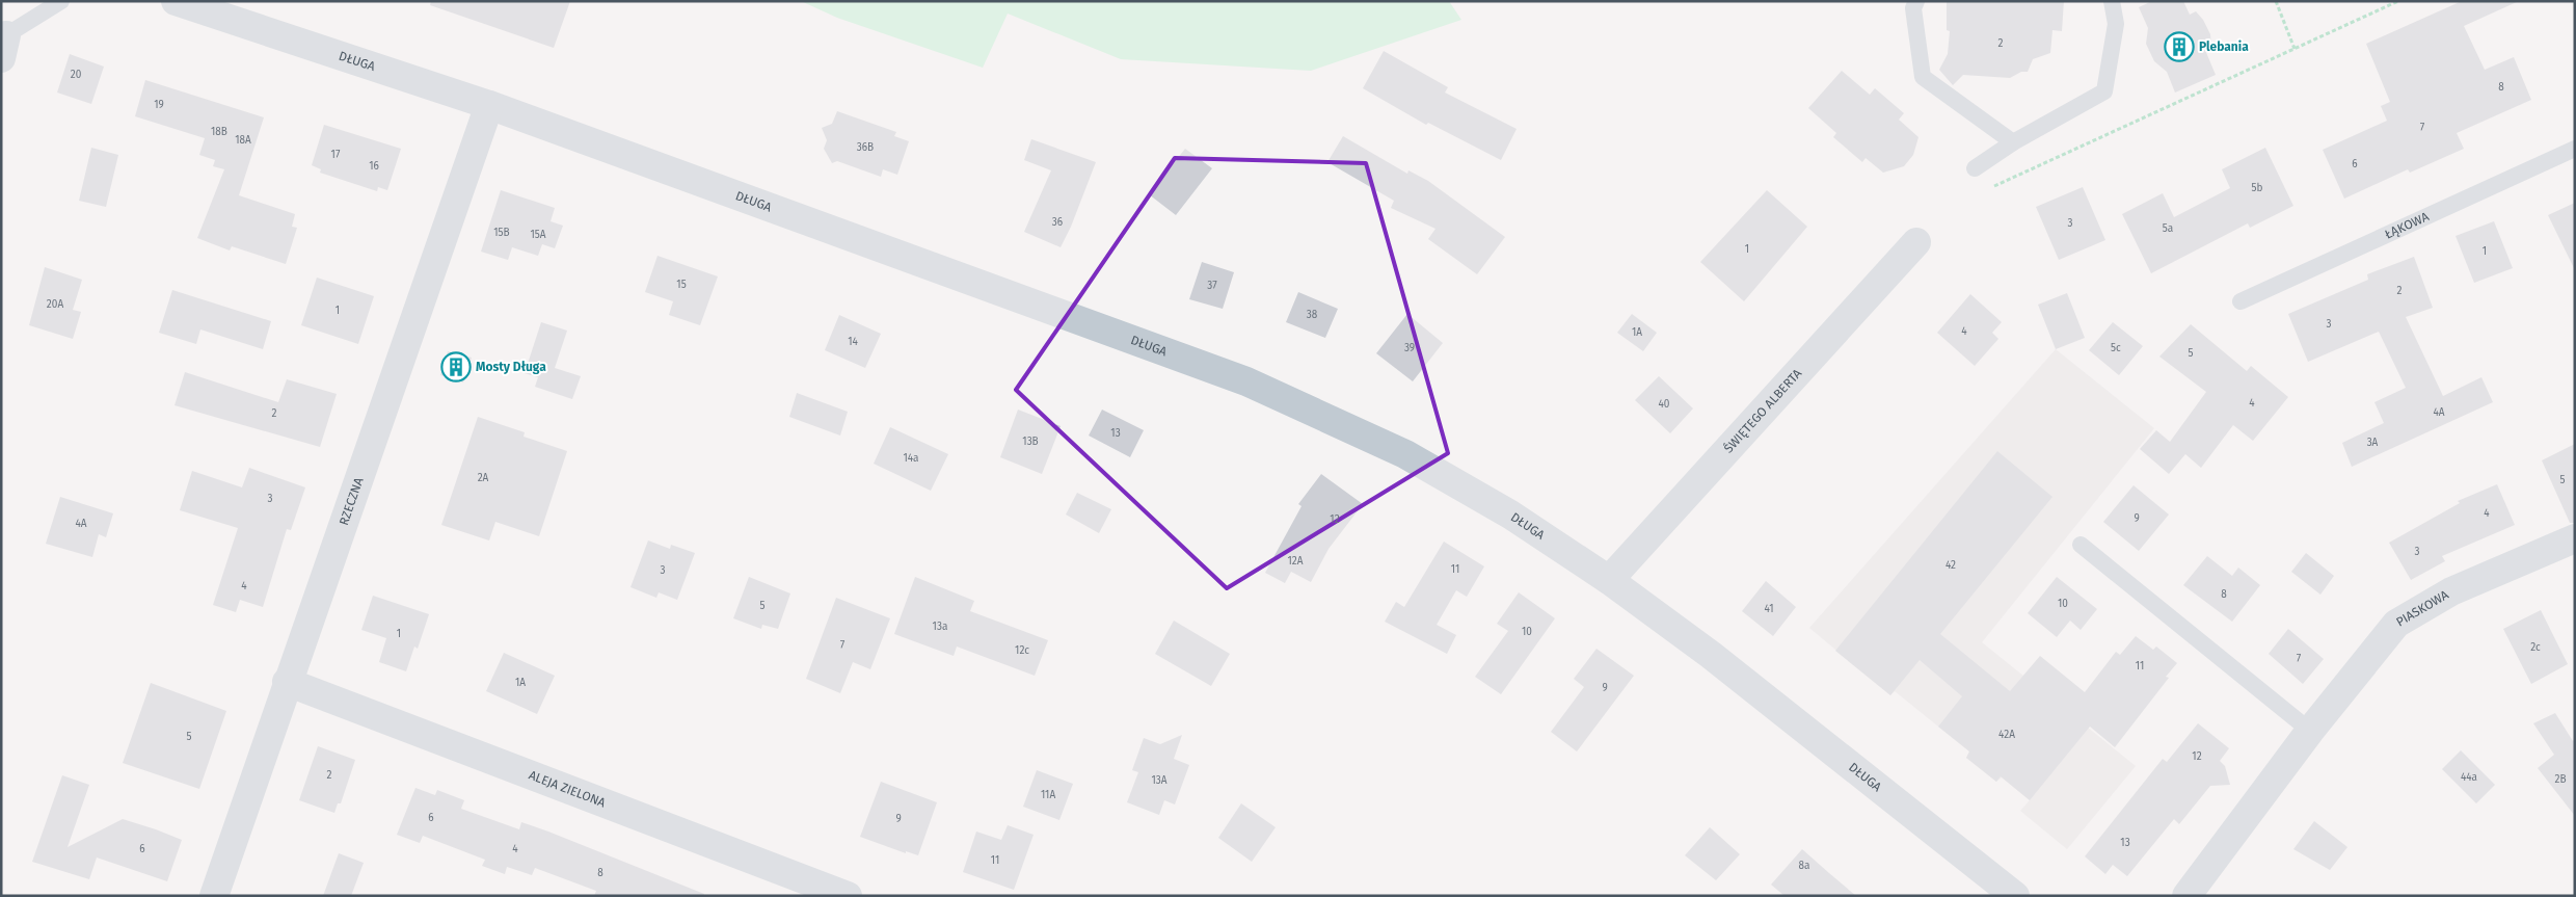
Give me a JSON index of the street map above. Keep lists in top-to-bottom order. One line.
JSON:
{"streets":{"street":["DŁUGA","ŚWIĘTEGO ALBERTA","RZECZNA","PIASKOWA","ALEJA ZIELONA"],"lane":["ŁĄKOWA"]},"crossings":[["DŁUGA","ŚWIĘTEGO ALBERTA"],["DŁUGA","RZECZNA"],["RZECZNA","ALEJA ZIELONA"]],"places":{"building":["Plebania","Mosty Długa"]},"house_numbers":["2","20","8","19","7","18B","18A","36B","17","6","16","5b","36","3","5a","15B","15A","1","1","15","37","2","20A","1","38","3","4","1A","14","39","5c","5","4","40","4A","2","13","13B","3A","14a","2A","5","3","4","9","12","4A","3","12A","42","11","3","4","8","10","5","41","13a","10","1","7","2c","12c","7","11","1A","9","42A","5","12","2","44a","2B","13A","11A","6","9","13","6","4","11","8a","8"]}
